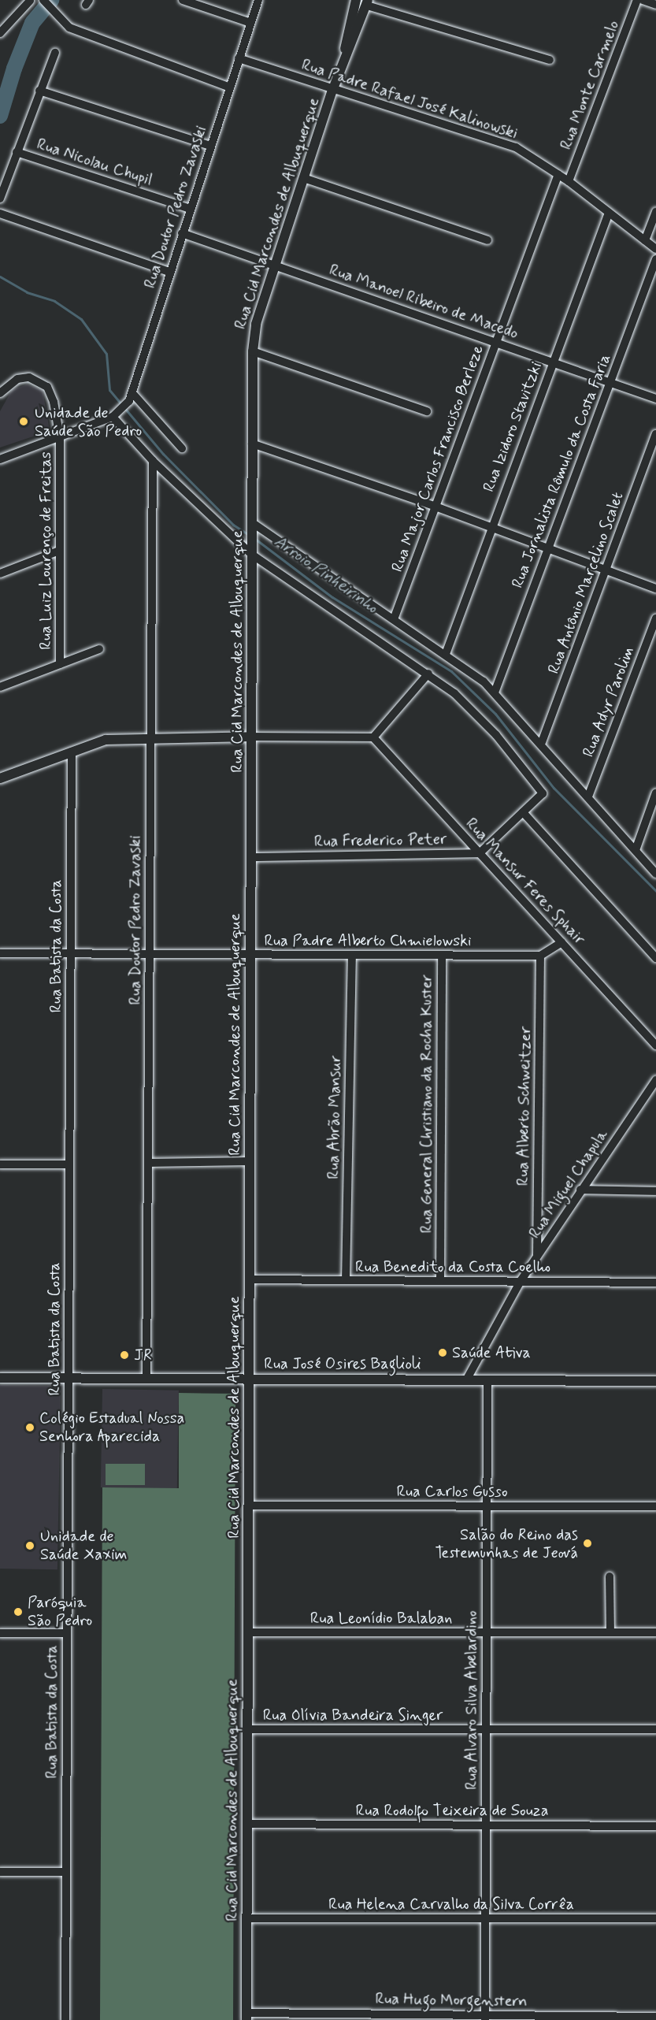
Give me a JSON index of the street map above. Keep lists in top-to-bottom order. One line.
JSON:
{"streets":{"street":["Rua Monte Carmelo","Rua Padre Rafael José Kalinowski","Rua Nicolau Chupil","Rua Doutor Pedro Zavaski","Rua Cid Marcondes de Albuquerque","Rua Manoel Ribeiro de Macedo","Rua Izidoro Stavitzki","Rua Major Carlos Francisco Berleze","Rua Jornalista Rômulo da Costa Faria","Rua Luiz Lourenço de Freitas","Rua Antônio Marcelino Scalet","Rua Adyr Parolim","Rua Frederico Peter","Rua Mansur Feres Sphair","Rua Padre Alberto Chmielowski","Rua Batista da Costa","Rua General Christiano da Rocha Kuster","Rua Alberto Schweitzer","Rua Abrão Mansur","Rua Miguel Chapula","Rua Benedito da Costa Coelho","Rua José Osires Baglioli","Rua Carlos Gusso","Rua Leonídio Balaban","Rua Alvaro Silva Abelardino","Rua Olívia Bandeira Singer","Rua Rodolfo Teixeira de Souza","Rua Helena Carvalho da Silva Corrêa","Rua Hugo Morgenstern"]},"crossings":[["Rua Monte Carmelo","Rua Padre Rafael José Kalinowski"],["Rua Padre Rafael José Kalinowski","Rua Doutor Pedro Zavaski"],["Rua Padre Rafael José Kalinowski","Rua Cid Marcondes de Albuquerque"],["Rua Padre Rafael José Kalinowski","Rua Izidoro Stavitzki"],["Rua Padre Rafael José Kalinowski","Rua Major Carlos Francisco Berleze"],["Rua Nicolau Chupil","Rua Doutor Pedro Zavaski"],["Rua Doutor Pedro Zavaski","Rua Manoel Ribeiro de Macedo"],["Rua Doutor Pedro Zavaski","Rua Padre Alberto Chmielowski"],["Rua Doutor Pedro Zavaski","Rua José Osires Baglioli"],["Rua Cid Marcondes de Albuquerque","Rua Manoel Ribeiro de Macedo"],["Rua Cid Marcondes de Albuquerque","Rua Frederico Peter"],["Rua Cid Marcondes de Albuquerque","Rua Padre Alberto Chmielowski"],["Rua Cid Marcondes de Albuquerque","Rua Benedito da Costa Coelho"],["Rua Cid Marcondes de Albuquerque","Rua José Osires Baglioli"],["Rua Cid Marcondes de Albuquerque","Rua Carlos Gusso"],["Rua Cid Marcondes de Albuquerque","Rua Leonídio Balaban"],["Rua Cid Marcondes de Albuquerque","Rua Olívia Bandeira Singer"],["Rua Cid Marcondes de Albuquerque","Rua Rodolfo Teixeira de Souza"],["Rua Cid Marcondes de Albuquerque","Rua Helena Carvalho da Silva Corrêa"],["Rua Cid Marcondes de Albuquerque","Rua Hugo Morgenstern"],["Rua Manoel Ribeiro de Macedo","Rua Izidoro Stavitzki"],["Rua Manoel Ribeiro de Macedo","Rua Major Carlos Francisco Berleze"],["Rua Manoel Ribeiro de Macedo","Rua Jornalista Rômulo da Costa Faria"],["Rua Frederico Peter","Rua Mansur Feres Sphair"],["Rua Padre Alberto Chmielowski","Rua Batista da Costa"],["Rua Padre Alberto Chmielowski","Rua General Christiano da Rocha Kuster"],["Rua Padre Alberto Chmielowski","Rua Alberto Schweitzer"],["Rua Padre Alberto Chmielowski","Rua Abrão Mansur"],["Rua Batista da Costa","Rua José Osires Baglioli"],["Rua General Christiano da Rocha Kuster","Rua Benedito da Costa Coelho"],["Rua Alberto Schweitzer","Rua Miguel Chapula"],["Rua Abrão Mansur","Rua Benedito da Costa Coelho"],["Rua Miguel Chapula","Rua Benedito da Costa Coelho"],["Rua Miguel Chapula","Rua José Osires Baglioli"],["Rua José Osires Baglioli","Rua Alvaro Silva Abelardino"],["Rua Carlos Gusso","Rua Alvaro Silva Abelardino"],["Rua Leonídio Balaban","Rua Alvaro Silva Abelardino"],["Rua Alvaro Silva Abelardino","Rua Olívia Bandeira Singer"],["Rua Alvaro Silva Abelardino","Rua Rodolfo Teixeira de Souza"],["Rua Alvaro Silva Abelardino","Rua Helena Carvalho da Silva Corrêa"],["Rua Alvaro Silva Abelardino","Rua Hugo Morgenstern"]],"water":["Arroio Pinheirinho"],"places":["Unidade de Saúde São Pedro","Saúde Ativa","JR","Colégio Estadual Nossa Senhora Aparecida","Salão do Reino das Testemunhas de Jeová","Unidade de Saúde Xaxim","Paróquia São Pedro"]}
